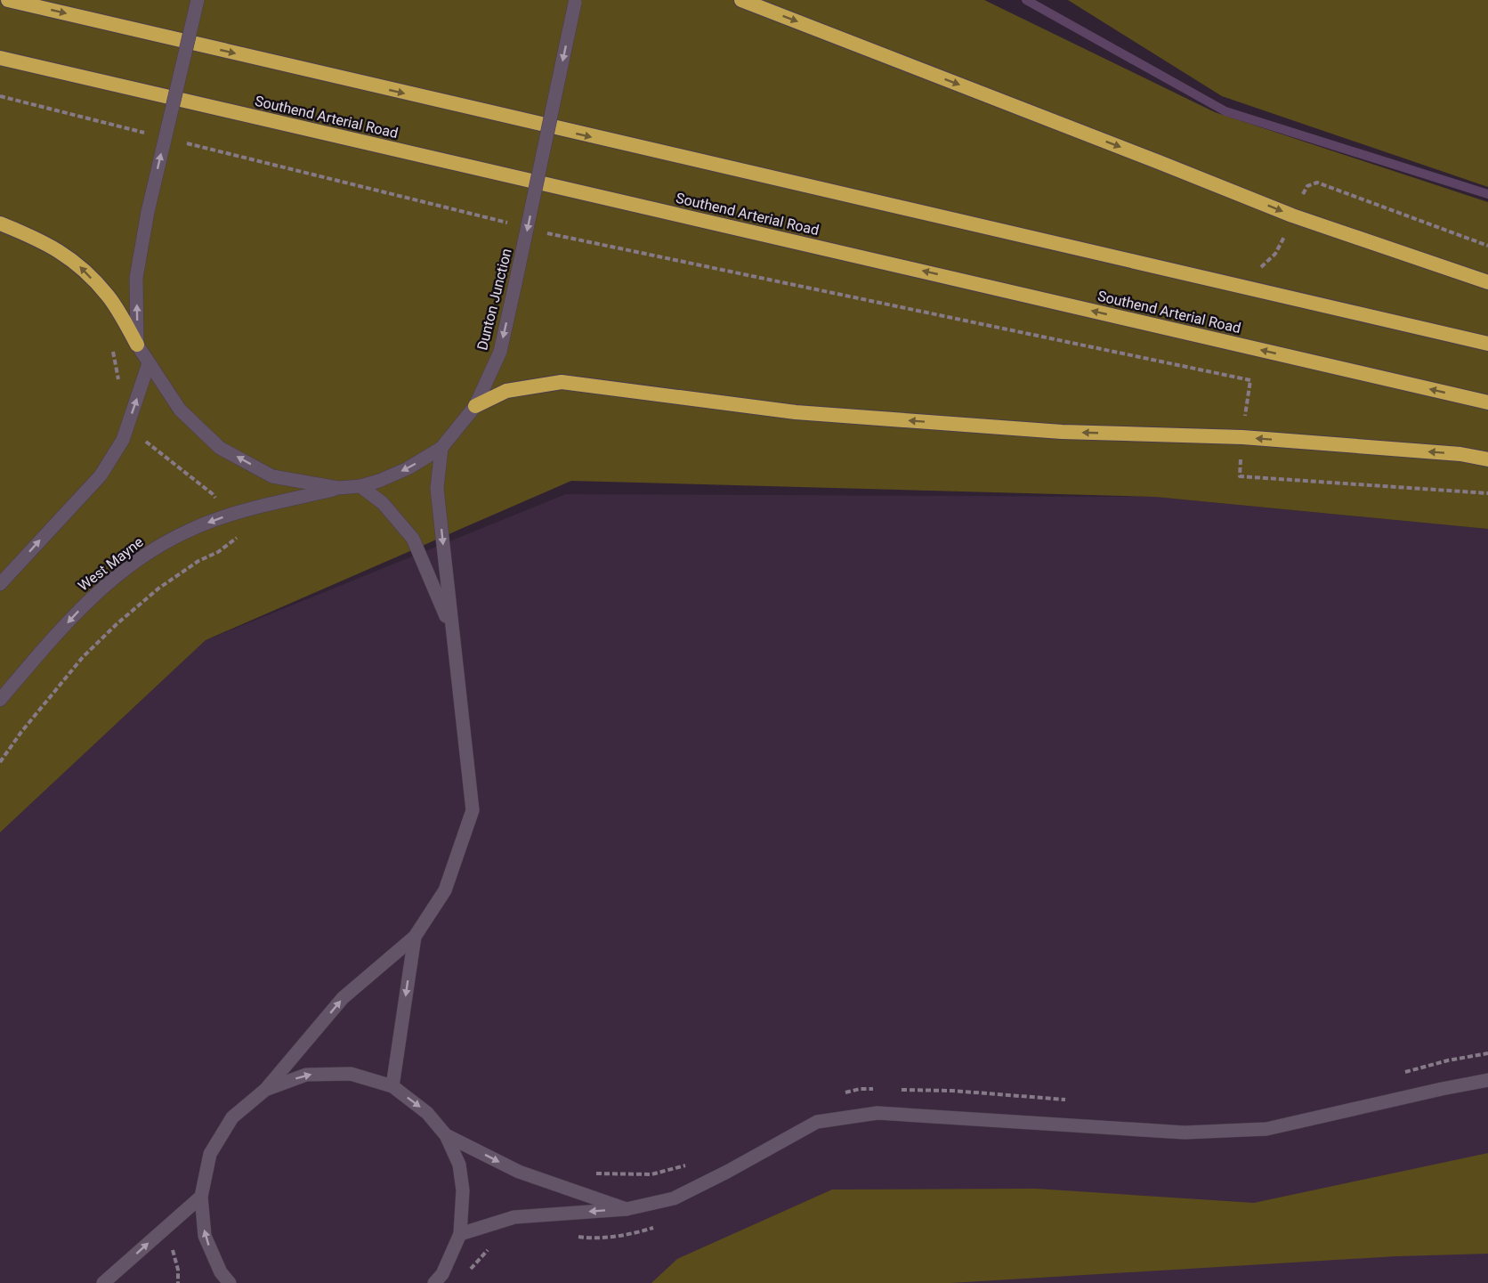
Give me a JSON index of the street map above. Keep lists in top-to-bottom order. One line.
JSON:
{"streets":{"highway":["Southend Arterial Road"],"main road":["Dunton Junction","West Mayne"]},"crossings":[["Dunton Junction","West Mayne"]],"one_way":["West Mayne"]}
